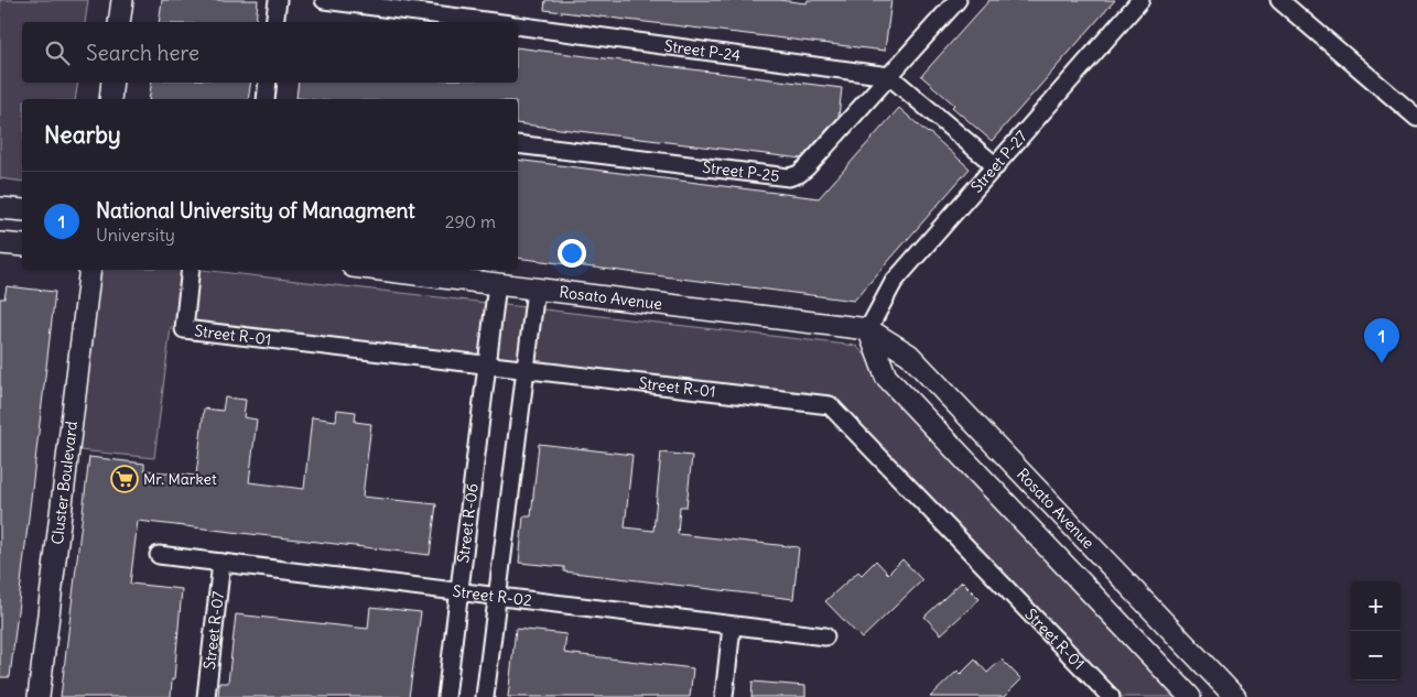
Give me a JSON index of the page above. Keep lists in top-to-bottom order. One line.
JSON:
{"streets":{"street":["Street P-24","Street P-27","Street P-25","Rosato Avenue","Street R-01","Cluster Boulevard","Street R-06","Street R-02","Street R-07"]},"crossings":[["Street P-24","Street P-25"],["Street P-27","Rosato Avenue"],["Rosato Avenue","Street R-06"],["Street R-01","Street R-06"],["Street R-06","Street R-02"],["Street R-02","Street R-07"]],"places":{"supermarket":["Mr. Market"]},"page":{"search":"Search here","heading":"Nearby","list":[{"mark":"1","name":"National University of Managment","note":"University","value":"290 m"}],"pins":"1","map_buttons":["+","−"]}}
